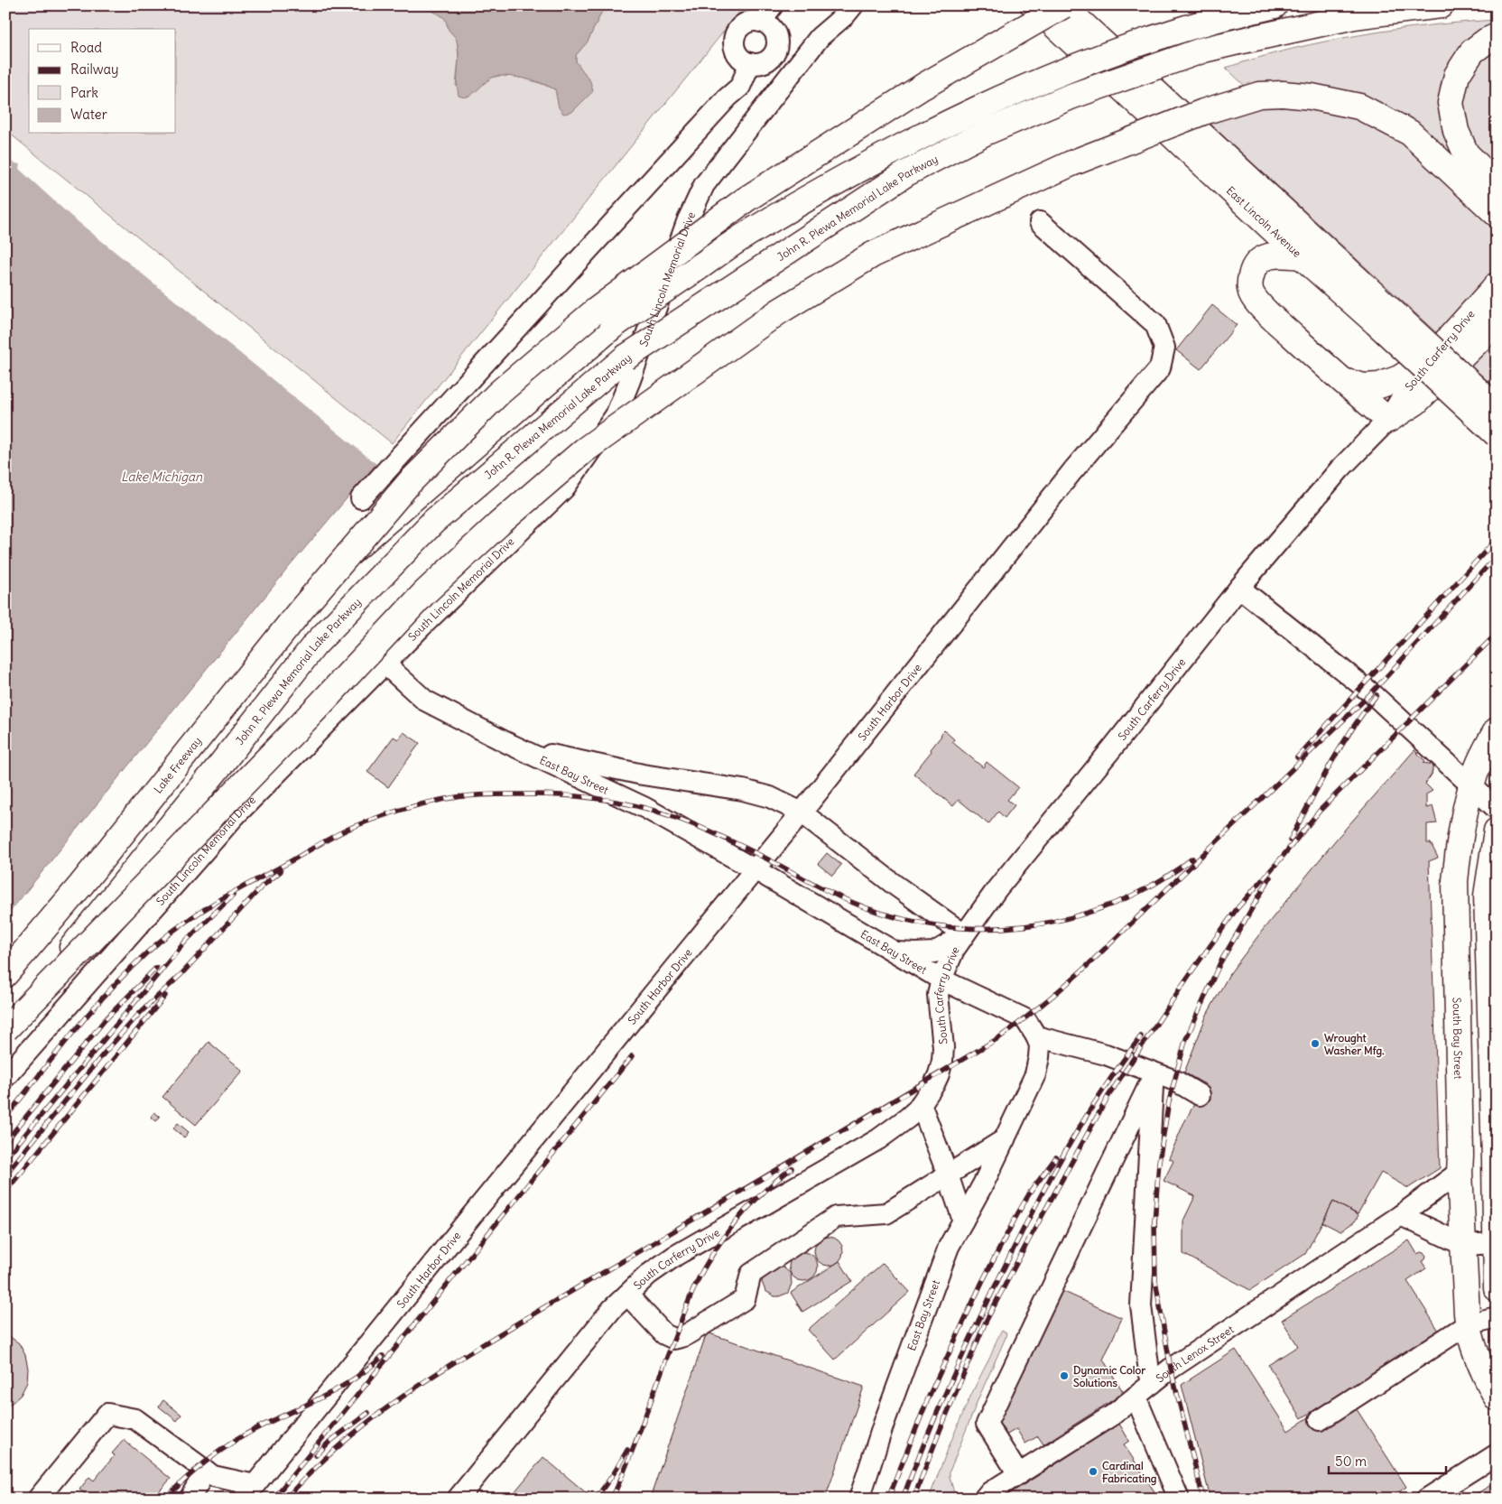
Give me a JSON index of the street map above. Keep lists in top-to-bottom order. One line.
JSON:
{"streets":{"main road":["John R. Plewa Memorial Lake Parkway","East Lincoln Avenue","South Carferry Drive","Lake Freeway","South Bay Street"],"street":["South Lincoln Memorial Drive","South Harbor Drive","East Bay Street","South Lenox Street"]},"crossings":[["South Lincoln Memorial Drive","East Bay Street"],["South Carferry Drive","East Bay Street"],["South Harbor Drive","East Bay Street"],["South Bay Street","South Lenox Street"]],"water":["Lake Michigan"],"places":["Wrought Washer Mfg.","Dynamic Color Solutions","Cardinal Fabricating"],"legend":["Road","Railway","Park","Water"],"scale_bar":"50 m"}
